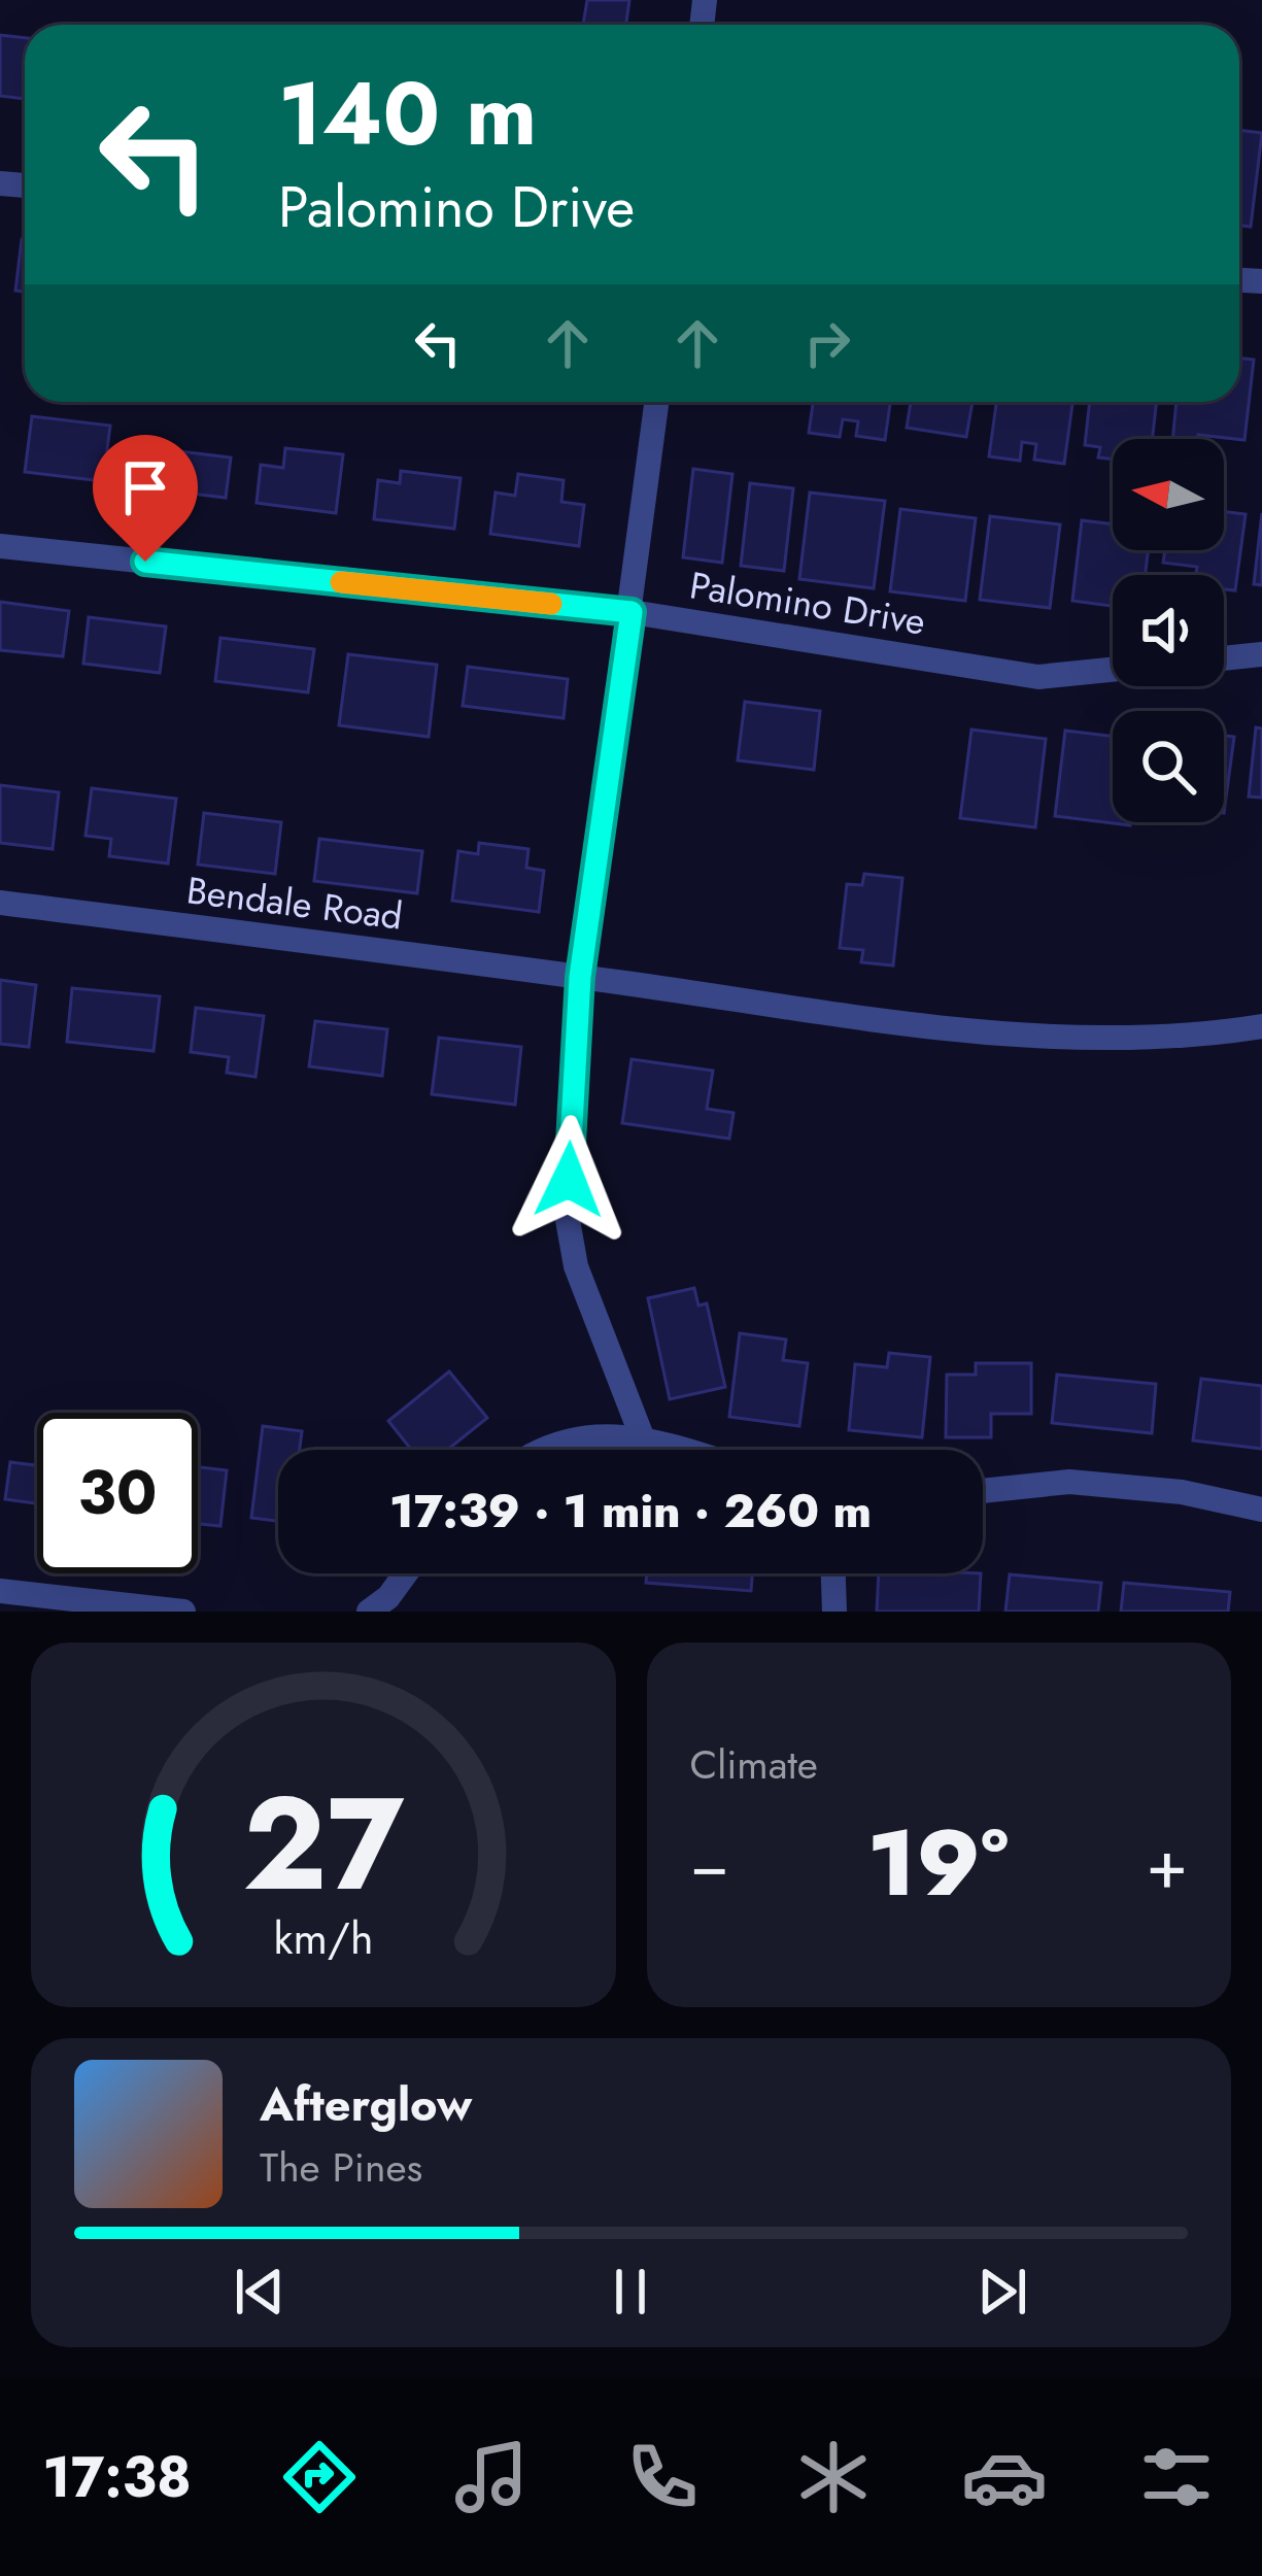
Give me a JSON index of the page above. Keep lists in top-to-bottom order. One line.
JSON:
{"streets":{"street":["Palomino Drive","Bendale Road"]},"north":"left","page":{"turn":["140 m","Palomino Drive"],"limit":"30","trip":"17:39 · 1 min · 260 m","tile":"Climate","heat":["−","19°","+"],"song":["Afterglow","The Pines"],"tabs":"17:38","gauge":["27","km/h"]}}
